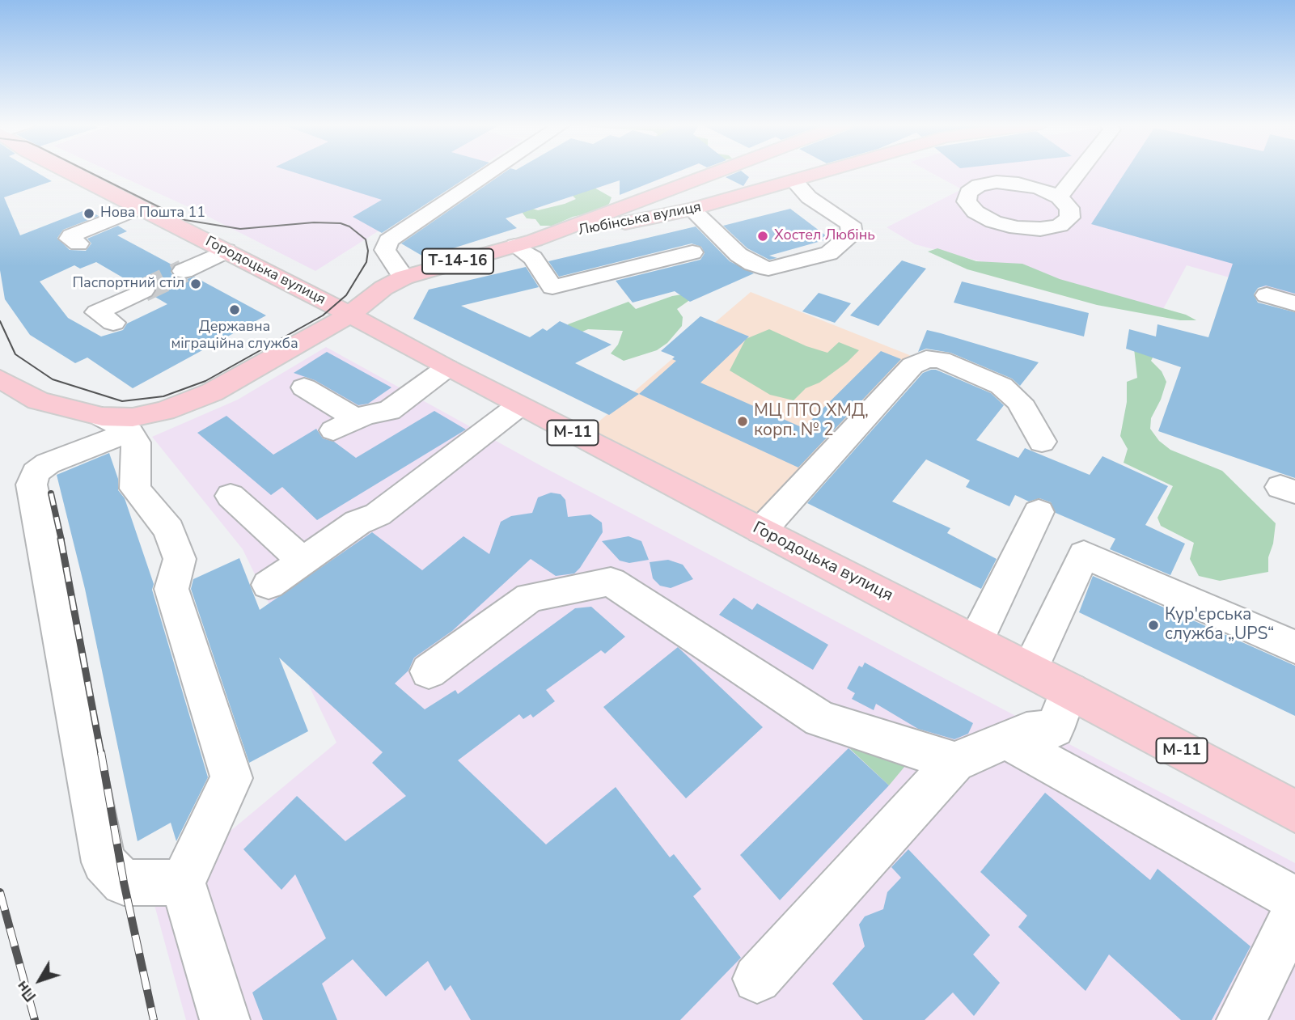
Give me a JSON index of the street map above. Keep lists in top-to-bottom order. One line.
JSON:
{"streets":{"main road":["Любінська вулиця","Т-14-16","Городоцька вулиця","М-11"]},"crossings":[["Любінська вулиця","Т-14-16"],["Т-14-16","Городоцька вулиця"]],"places":["Нова Пошта 11","Хостел Любінь","Паспортний стіл","Державна міграційна служба","МЦ ПТО ХМД, корп. № 2","Кур'єрська служба „UPS“"],"north":"bottom left"}
